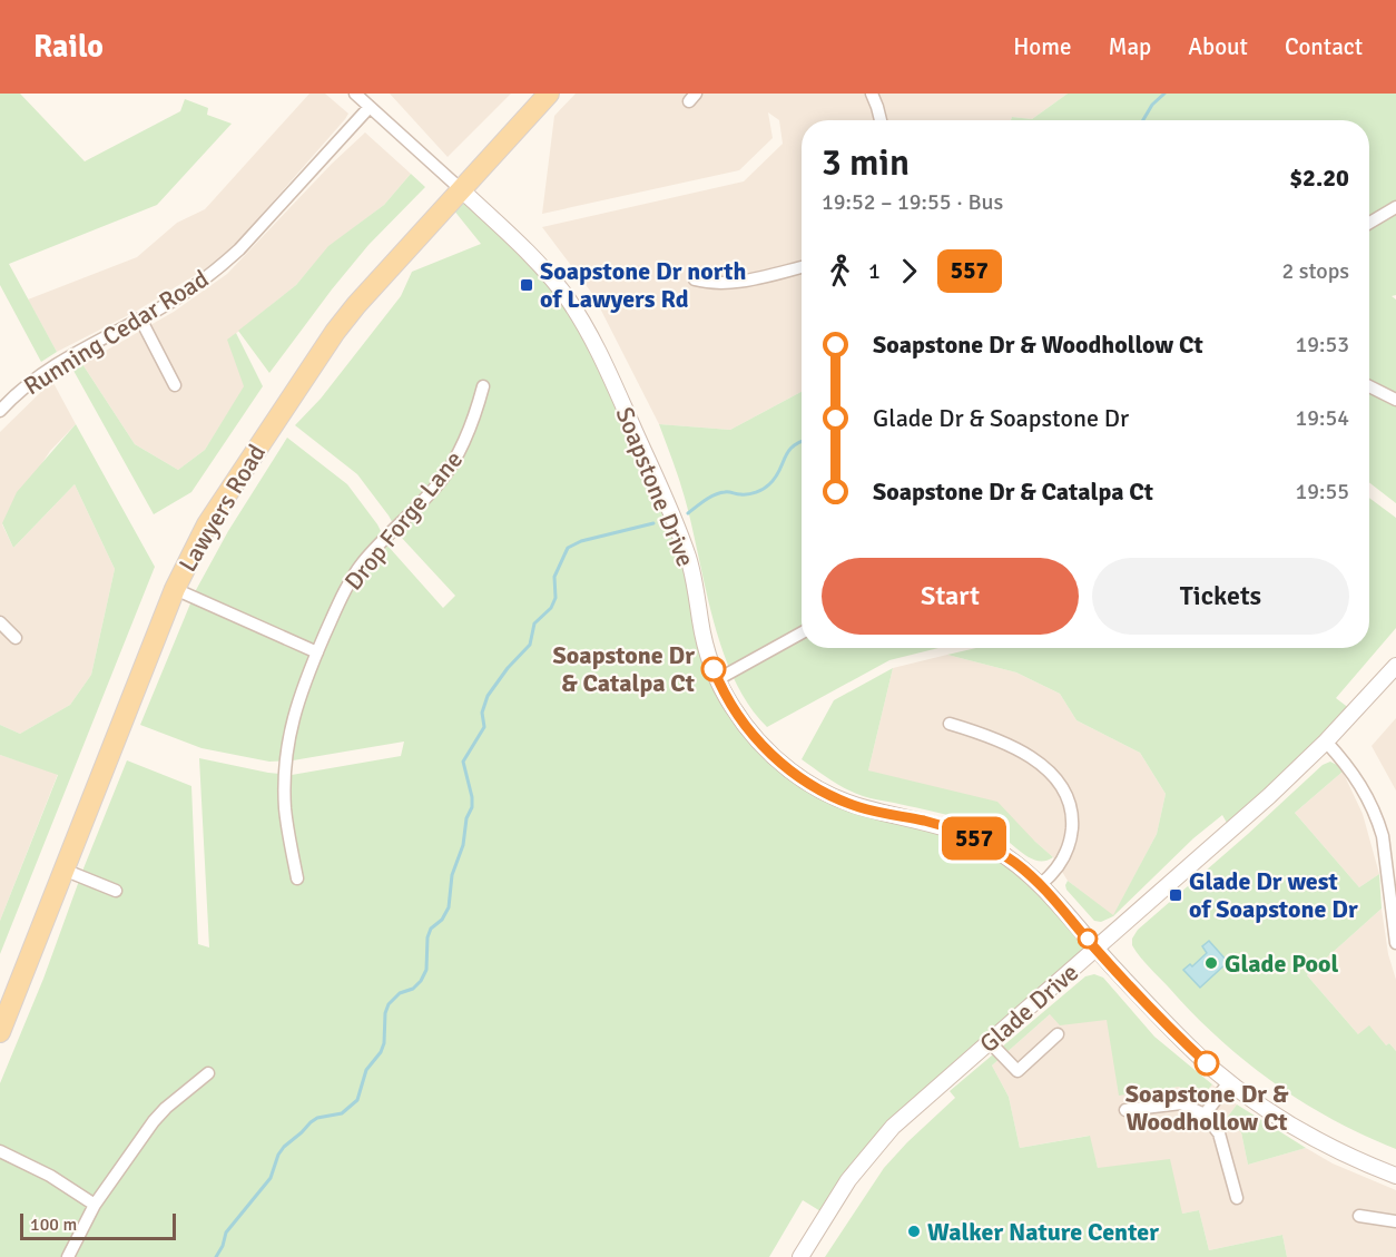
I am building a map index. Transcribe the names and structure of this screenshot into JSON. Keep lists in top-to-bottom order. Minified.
{"streets":{"main road":["Lawyers Road"],"street":["Running Cedar Road","Soapstone Drive","Drop Forge Lane","Glade Drive"]},"crossings":[["Running Cedar Road","Soapstone Drive"],["Soapstone Drive","Lawyers Road"],["Soapstone Drive","Glade Drive"]],"places":{"transit":["Soapstone Dr north of Lawyers Rd","Glade Dr west of Soapstone Dr"],"other":["Soapstone Dr & Catalpa Ct","Glade Pool","Soapstone Dr & Woodhollow Ct","Walker Nature Center"]},"lines":["bus line 557"],"scale_bar":"100 m","page":{"header":"Railo","nav":["Home","Map","About","Contact"],"on_map":"557","heading":["3 min","19:52 – 19:55 · Bus","$2.20"],"legs":["1","557","2 stops"],"list":[{"name":"Soapstone Dr & Woodhollow Ct","value":"19:53"},{"name":"Glade Dr & Soapstone Dr","value":"19:54"},{"name":"Soapstone Dr & Catalpa Ct","value":"19:55"}],"buttons":["Start","Tickets"],"scale":"100 m"}}
